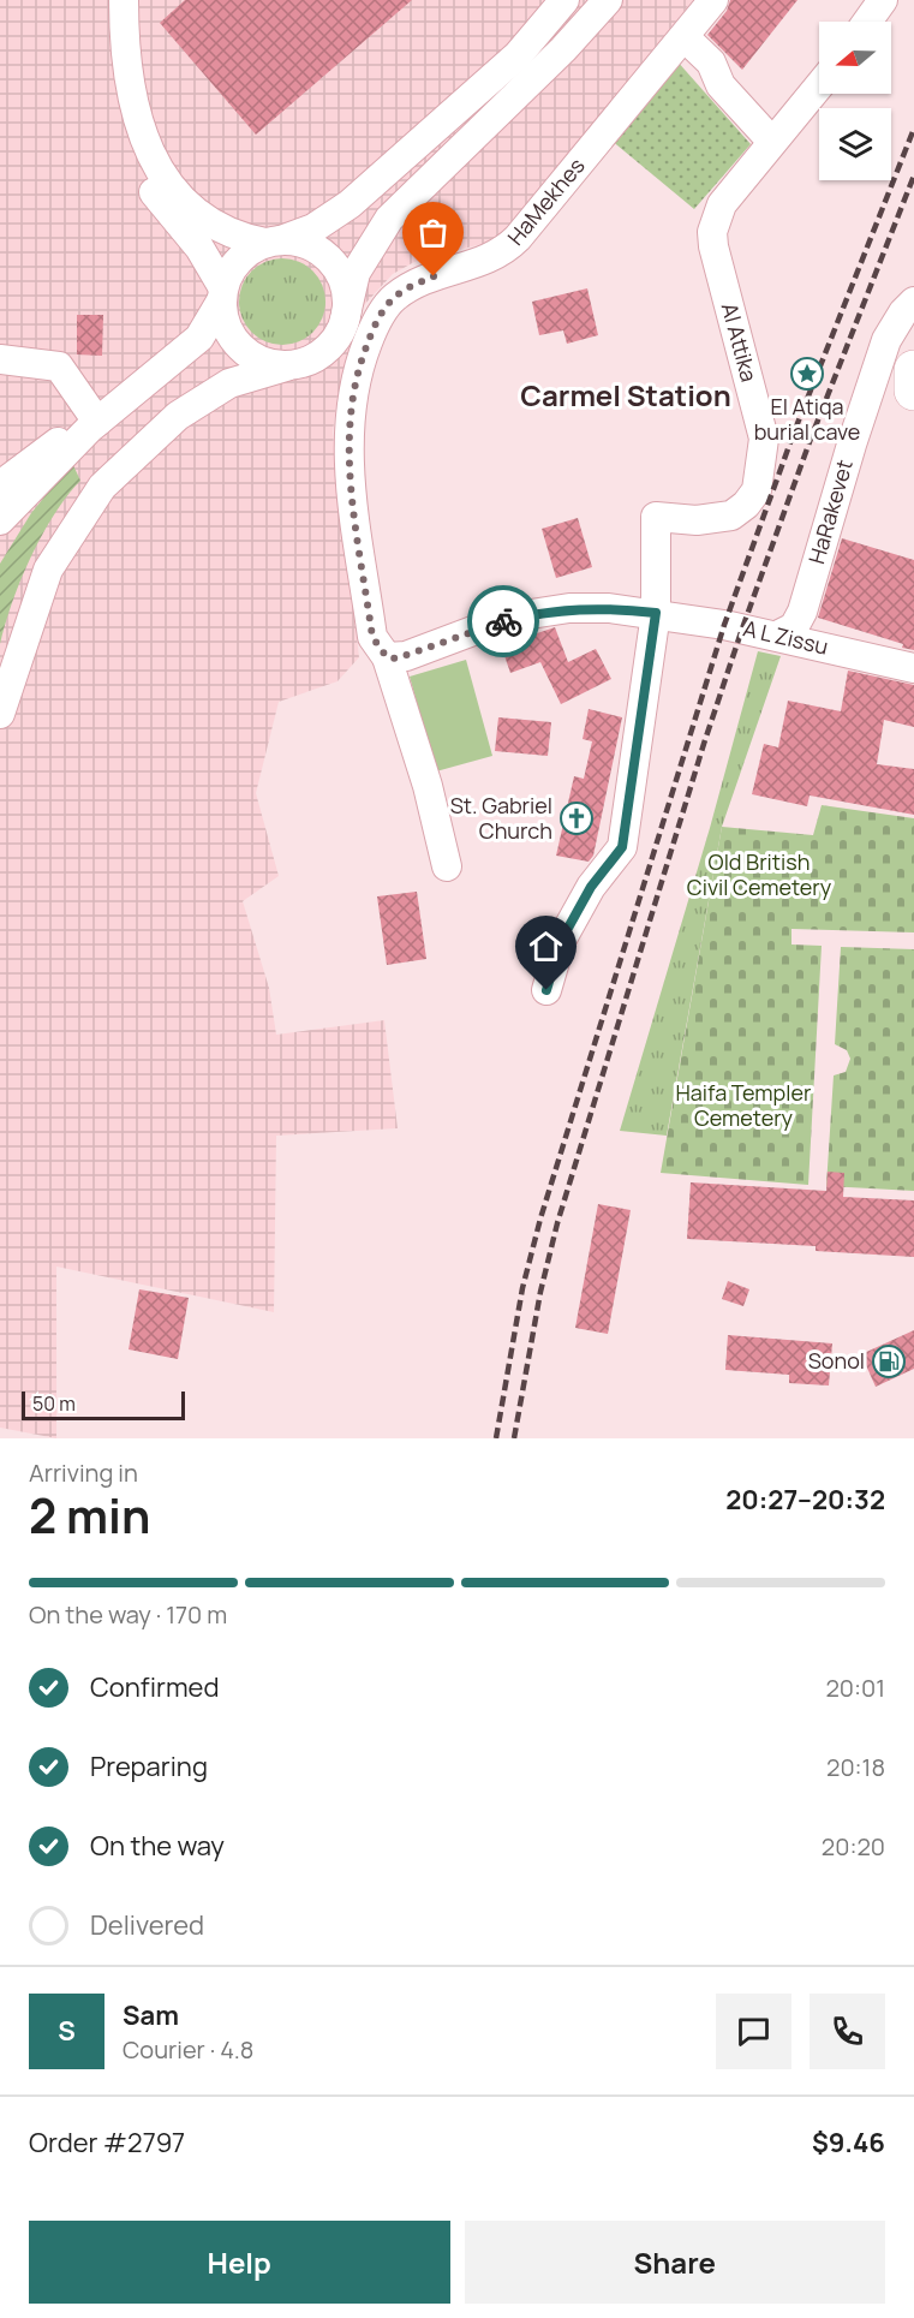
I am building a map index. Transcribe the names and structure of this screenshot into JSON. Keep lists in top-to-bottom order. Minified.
{"streets":{"street":["HaMekhes","Al Attika","HaRakevet","A L Zissu"]},"crossings":[["HaMekhes","A L Zissu"],["Al Attika","A L Zissu"],["HaRakevet","A L Zissu"]],"districts":["Carmel Station"],"parks":["Old British Civil Cemetery","Haifa Templer Cemetery"],"places":{"place":["El Atiqa burial cave"],"church":["St. Gabriel Church"],"fuel station":["Sonol"]},"scale_bar":"50 m","north":"left","page":{"scale":"50 m","heading":["2 min","Arriving in","20:27–20:32"],"panel":["Sam","Courier · 4.8","Order #2797","$9.46"],"bar":"On the way · 170 m","list":[["Confirmed","20:01"],["Preparing","20:18"],["On the way","20:20"],"Delivered"],"round":"S","buttons":["Help","Share"]}}
